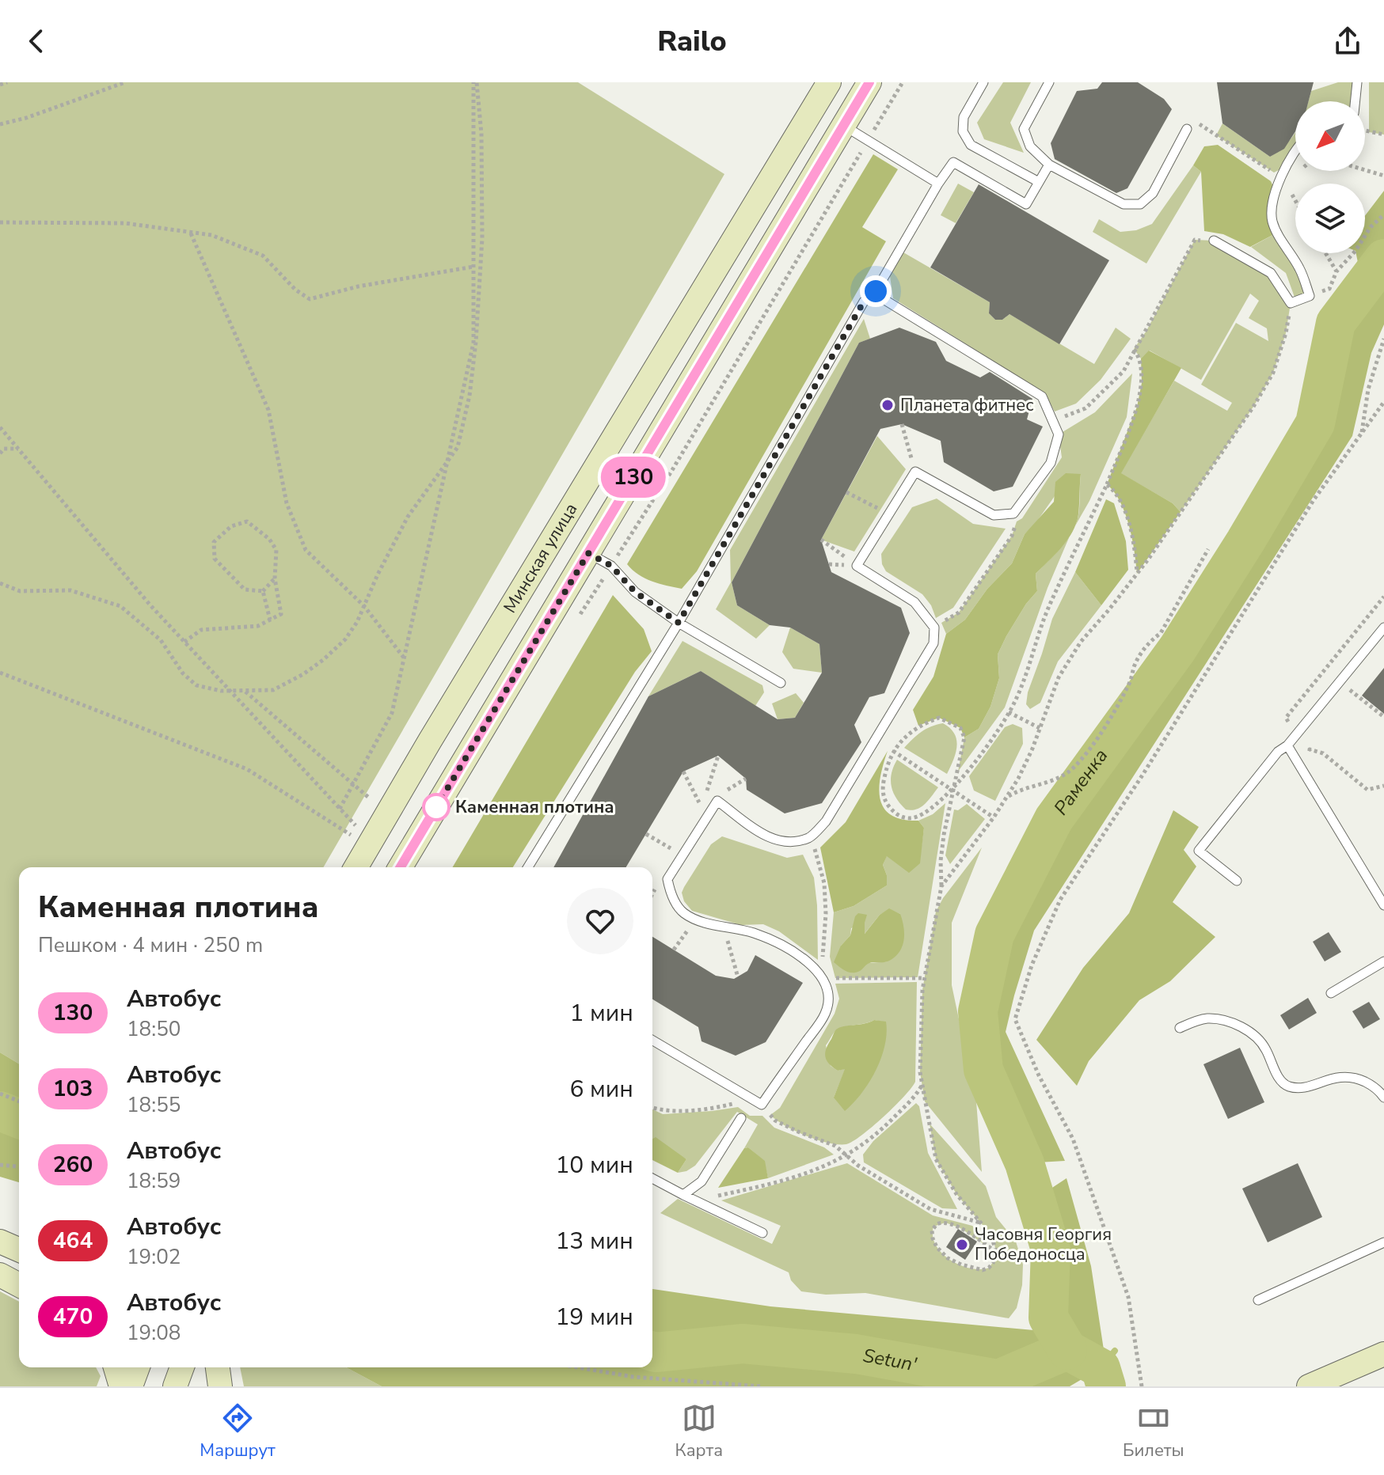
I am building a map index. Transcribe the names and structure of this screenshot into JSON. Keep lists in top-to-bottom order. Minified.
{"streets":{"main road":["Минская улица"]},"water":["Раменка","Setun'"],"places":["Планета фитнес","Каменная плотина","Часовня Георгия Победоносца"],"lines":["bus line 130"],"north":"bottom left","page":{"header":"Railo","on_map":"130","heading":["Каменная плотина","Пешком · 4 мин · 250 m"],"list":[{"mark":"130","name":"Автобус","note":"18:50","value":"1 мин"},{"mark":"103","name":"Автобус","note":"18:55","value":"6 мин"},{"mark":"260","name":"Автобус","note":"18:59","value":"10 мин"},{"mark":"464","name":"Автобус","note":"19:02","value":"13 мин"},{"mark":"470","name":"Автобус","note":"19:08","value":"19 мин"}],"tabs":["Маршрут","Карта","Билеты"]}}
